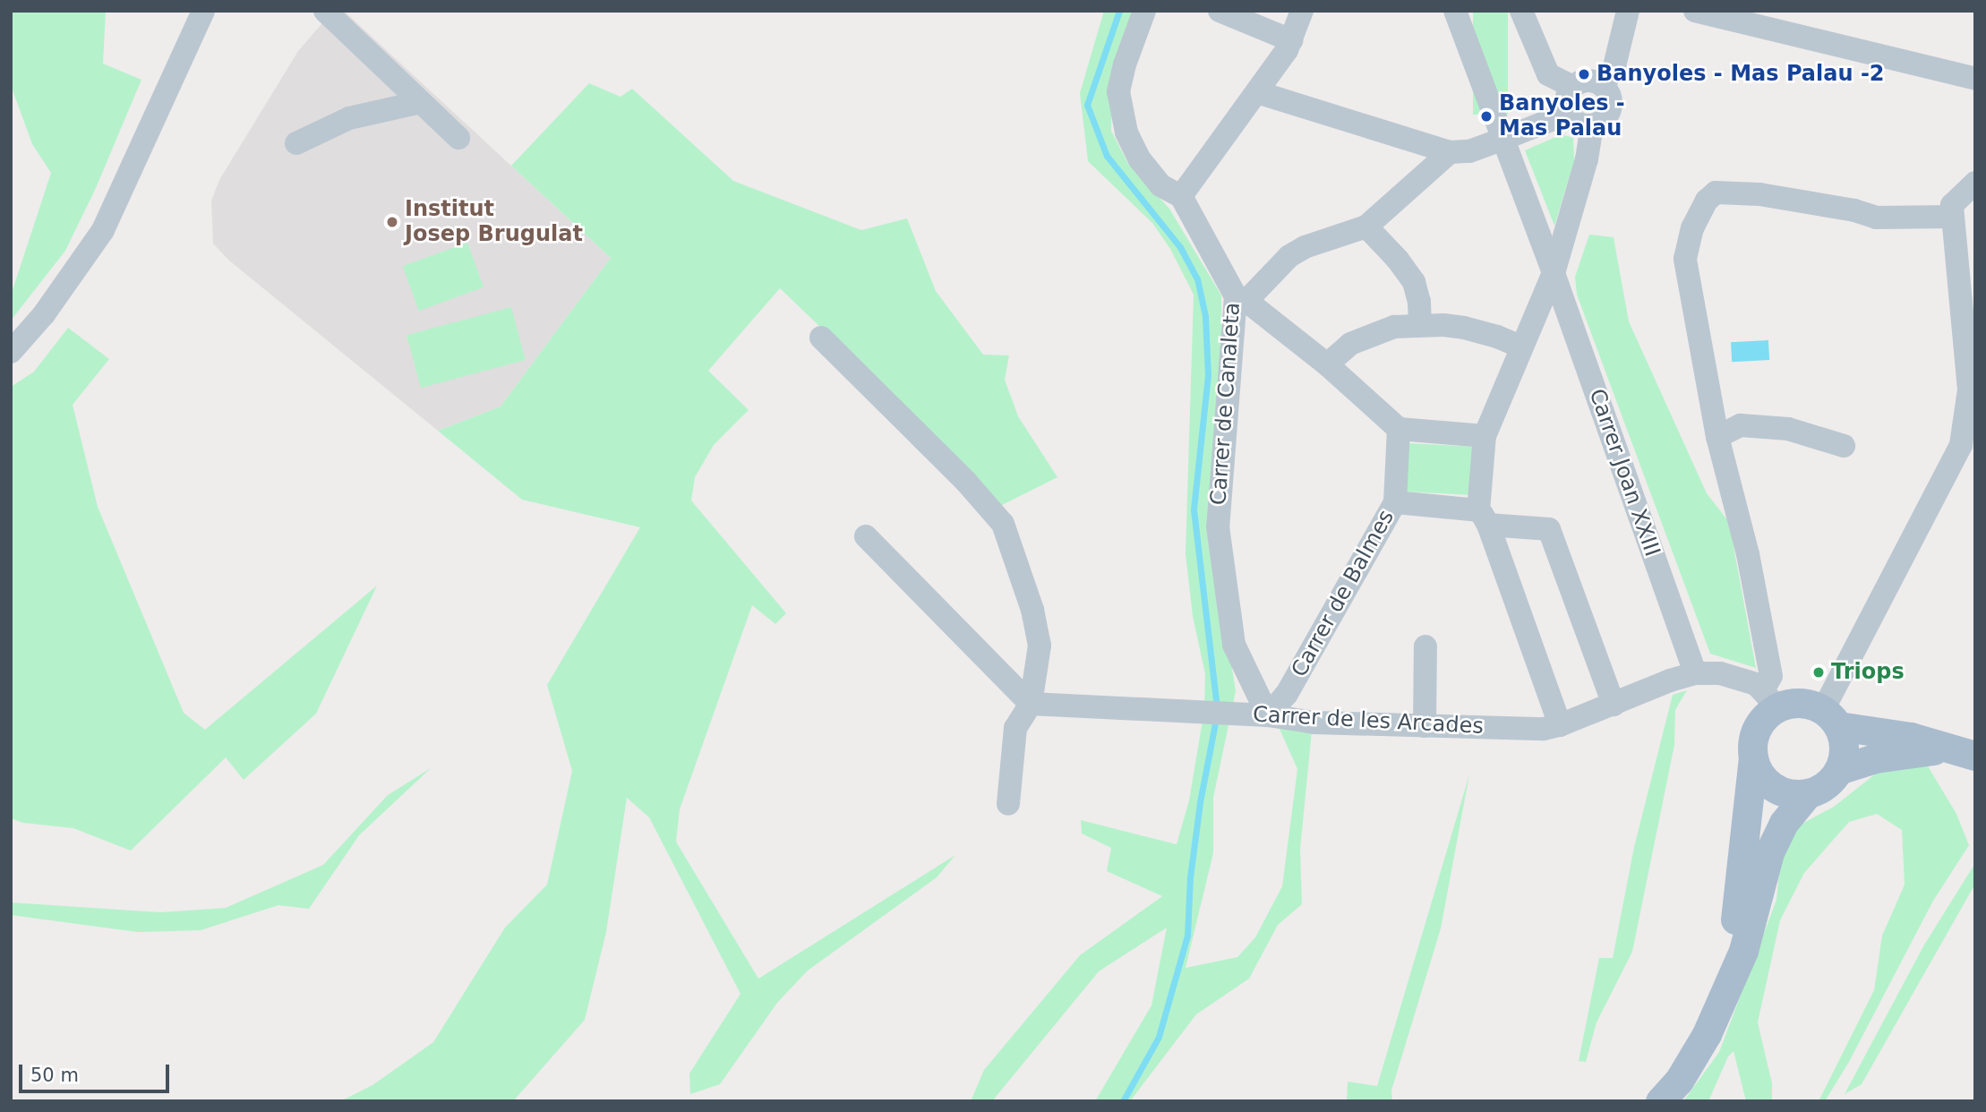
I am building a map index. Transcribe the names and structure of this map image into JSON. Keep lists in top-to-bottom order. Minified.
{"streets":{"street":["Carrer de Canaleta","Carrer Joan XXIII","Carrer de Balmes","Carrer de les Arcades"]},"crossings":[["Carrer de Canaleta","Carrer de Balmes"],["Carrer de Canaleta","Carrer de les Arcades"],["Carrer Joan XXIII","Carrer de les Arcades"],["Carrer de Balmes","Carrer de les Arcades"]],"places":["Banyoles - Mas Palau -2","Banyoles - Mas Palau","Institut Josep Brugulat","Triops"],"scale_bar":"50 m"}
